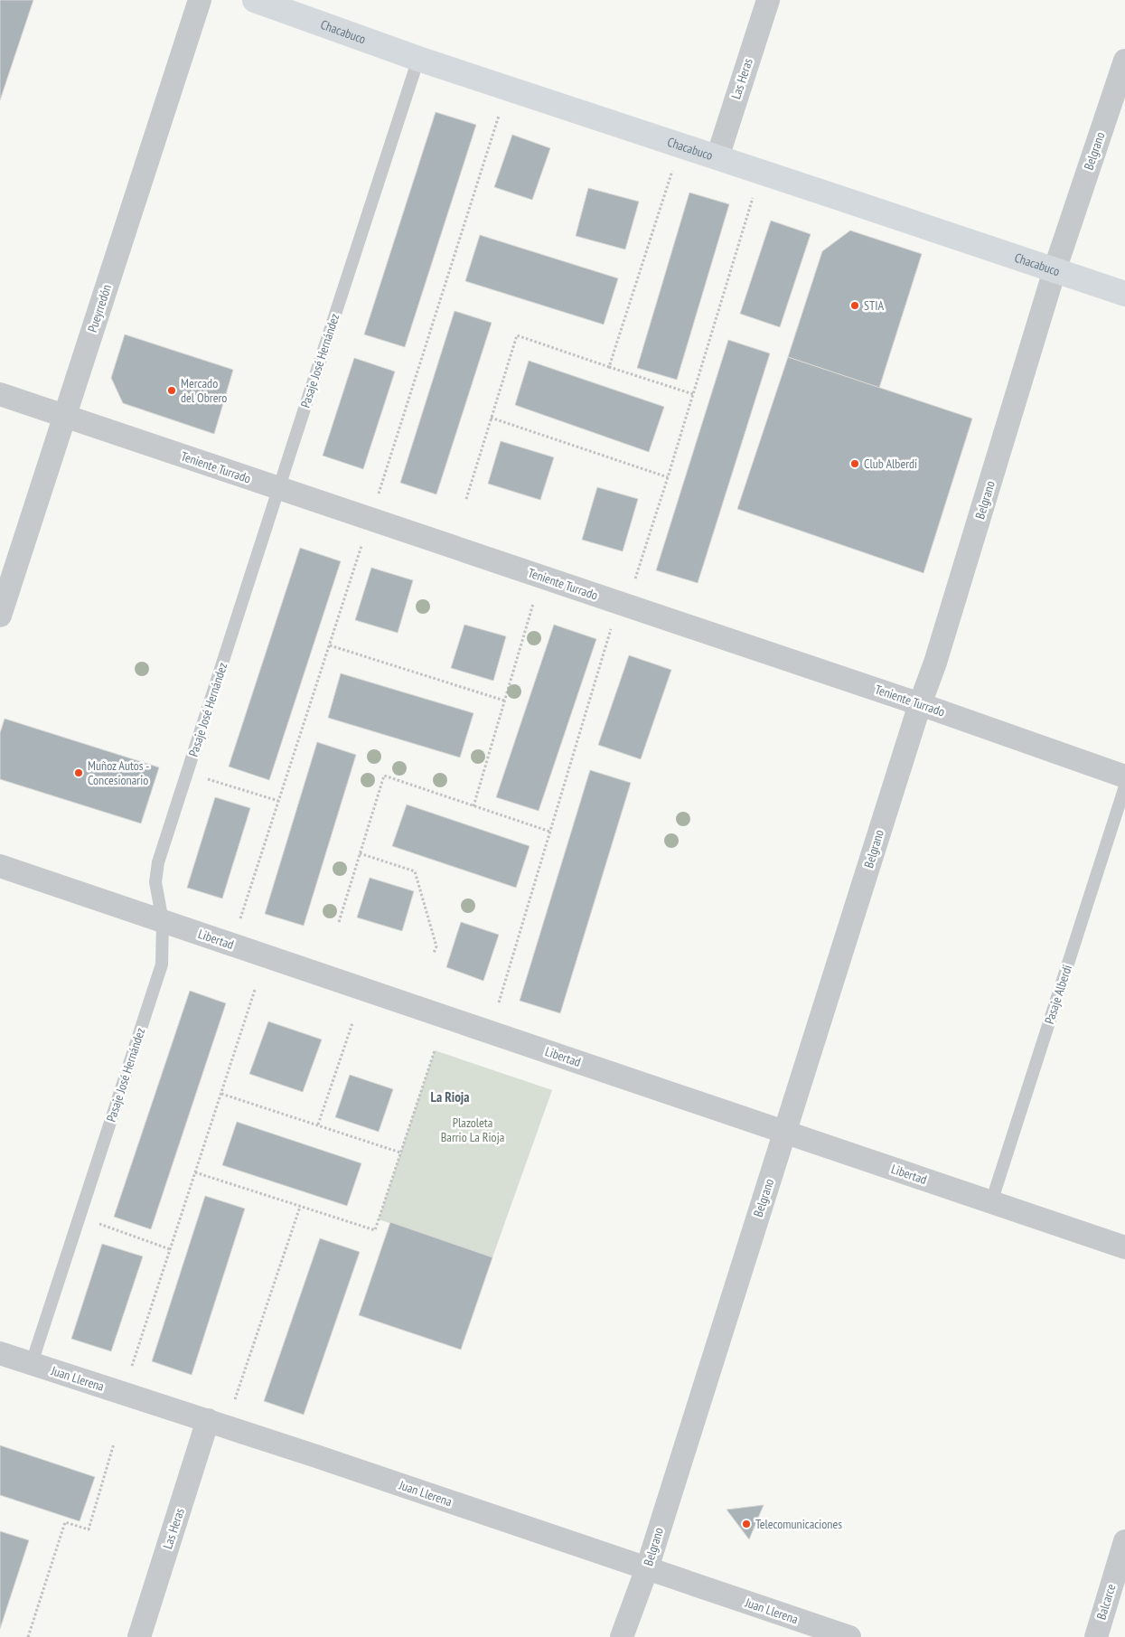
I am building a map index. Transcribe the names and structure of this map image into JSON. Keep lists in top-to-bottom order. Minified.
{"streets":{"street":["Chacabuco","Las Heras","Belgrano","Pueyrredón","Teniente Turrado","Libertad","Juan Llerena","Balcarce"],"lane":["Pasaje José Hernández","Pasaje Alberdi"]},"crossings":[["Chacabuco","Las Heras"],["Chacabuco","Belgrano"],["Chacabuco","Pasaje José Hernández"],["Las Heras","Juan Llerena"],["Belgrano","Teniente Turrado"],["Belgrano","Libertad"],["Belgrano","Juan Llerena"],["Pueyrredón","Teniente Turrado"],["Pasaje José Hernández","Teniente Turrado"],["Pasaje José Hernández","Libertad"],["Pasaje José Hernández","Juan Llerena"],["Libertad","Pasaje Alberdi"]],"districts":["La Rioja"],"parks":["Plazoleta Barrio La Rioja"],"places":["STIA","Mercado del Obrero","Club Alberdi","Muñoz Autos - Concesionario","Telecomunicaciones"]}
